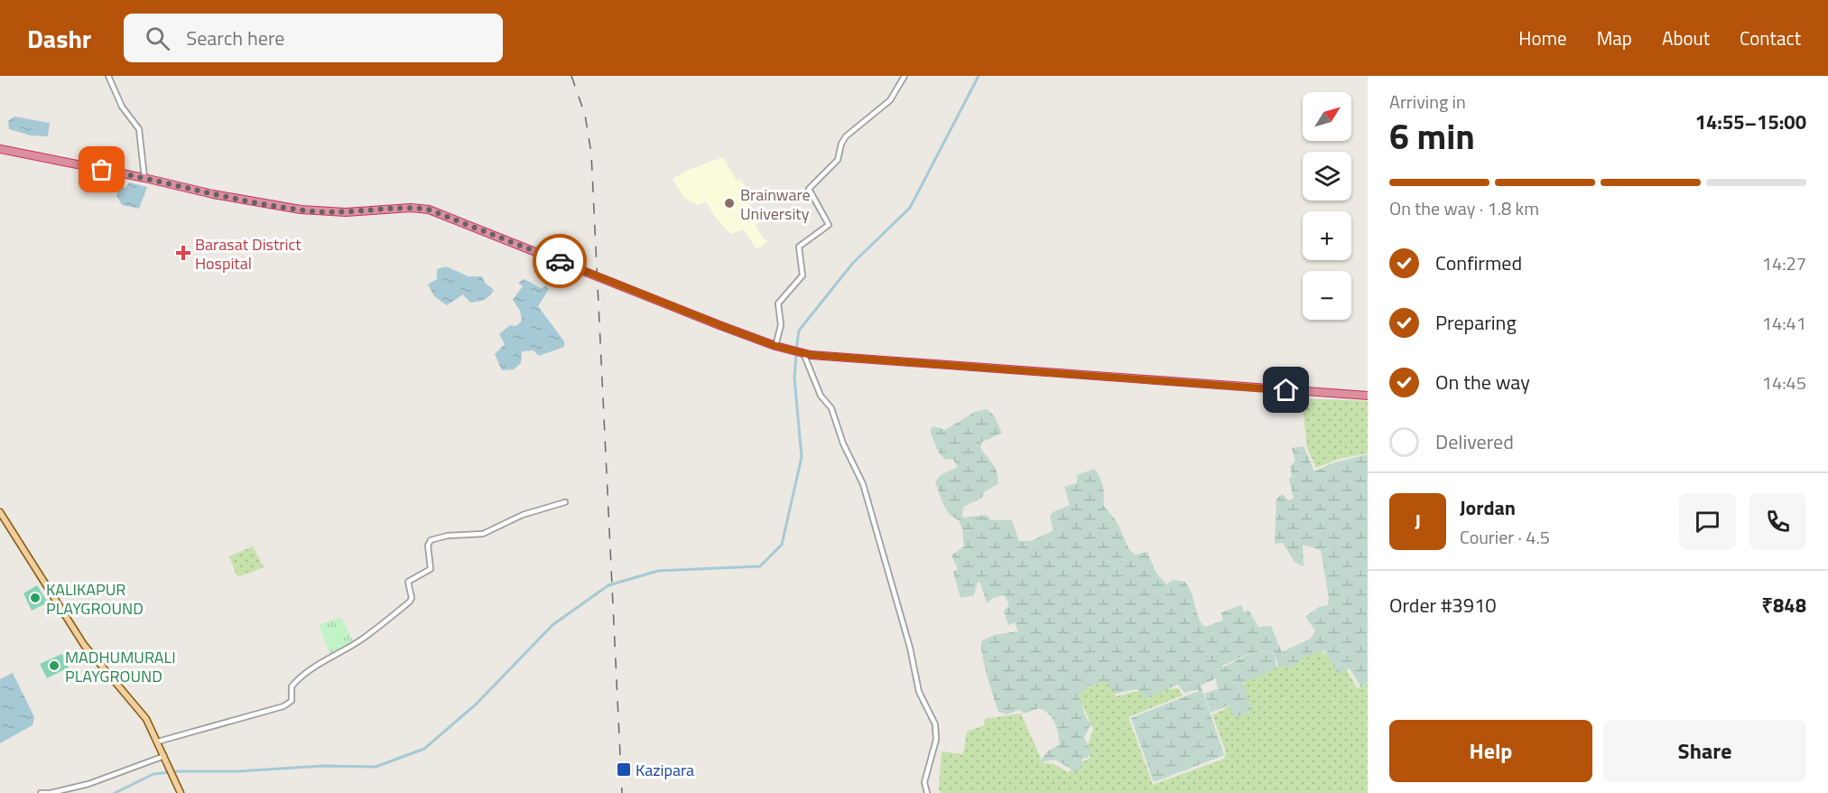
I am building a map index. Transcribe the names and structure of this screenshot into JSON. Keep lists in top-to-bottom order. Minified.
{"places":{"other":["Brainware University","KALIKAPUR PLAYGROUND","MADHUMURALI PLAYGROUND"],"health":["Barasat District Hospital"],"transit":["Kazipara"]},"north":"top right","page":{"header":"Dashr","search":"Search here","nav":["Home","Map","About","Contact"],"heading":["6 min","Arriving in","14:55–15:00"],"panel":["Jordan","Courier · 4.5","Order #3910","₹848"],"map_buttons":["+","−"],"bar":"On the way · 1.8 km","list":[["Confirmed","14:27"],["Preparing","14:41"],["On the way","14:45"],"Delivered"],"round":"J","buttons":["Help","Share"]}}
